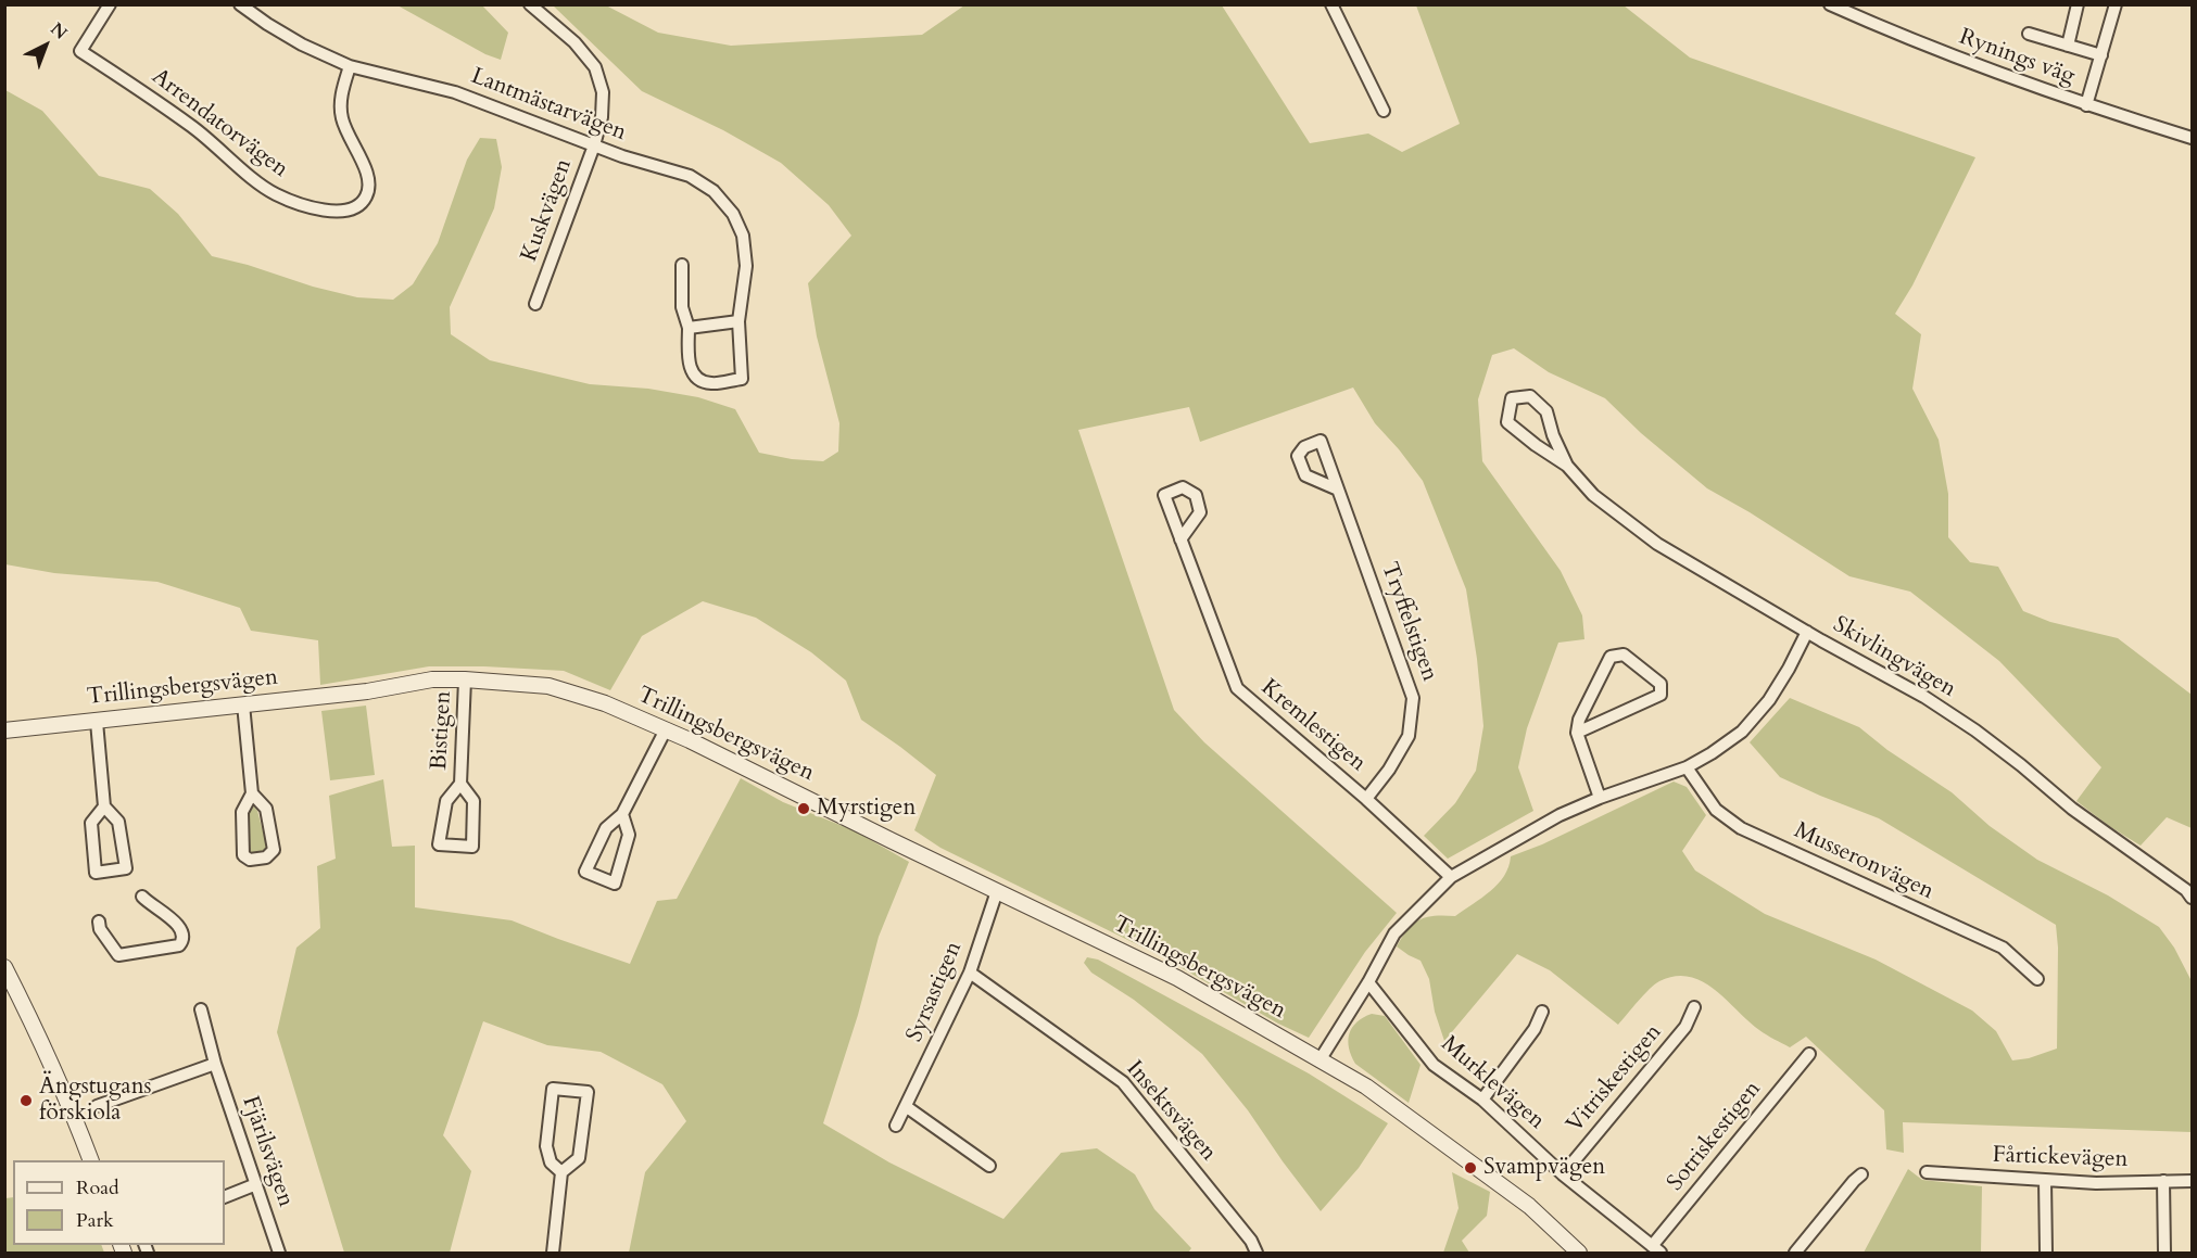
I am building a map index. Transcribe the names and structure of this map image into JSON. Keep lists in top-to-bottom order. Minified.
{"streets":{"street":["Rynings väg","Lantmästarvägen","Arrendatorvägen","Kuskvägen","Tryffelstigen","Skivlingvägen","Trillingsbergsvägen","Kremlestigen","Bistigen","Musseronvägen","Syrsastigen","Vitriskestigen","Murklevägen","Insektsvägen","Sotriskestigen","Fjärilsvägen","Fårtickevägen"]},"crossings":[["Lantmästarvägen","Arrendatorvägen"],["Lantmästarvägen","Kuskvägen"],["Tryffelstigen","Kremlestigen"],["Trillingsbergsvägen","Bistigen"],["Trillingsbergsvägen","Syrsastigen"],["Syrsastigen","Insektsvägen"],["Vitriskestigen","Murklevägen"],["Murklevägen","Sotriskestigen"]],"places":["Myrstigen","Ängstugans förskiola","Svampvägen"],"legend":["Road","Park"],"north":"top right"}
